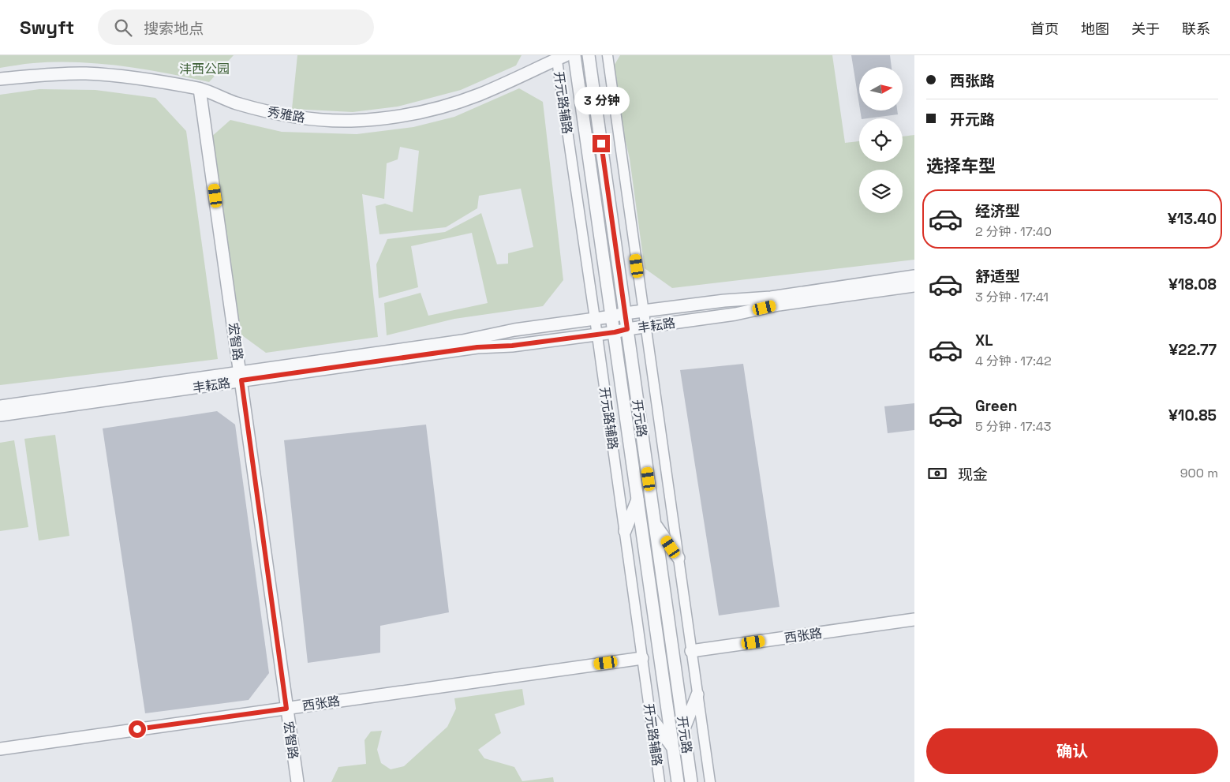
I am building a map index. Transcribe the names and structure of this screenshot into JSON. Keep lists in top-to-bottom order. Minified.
{"streets":{"street":["开元路辅路","秀雅路","丰耘路","宏智路","开元路","西张路"]},"crossings":[["开元路辅路","秀雅路"],["开元路辅路","丰耘路"],["开元路辅路","西张路"],["秀雅路","宏智路"],["丰耘路","宏智路"],["丰耘路","开元路"],["宏智路","西张路"]],"parks":["沣西公园"],"north":"right","page":{"header":"Swyft","search":"搜索地点","nav":["首页","地图","关于","联系"],"banner":["西张路","开元路"],"bubble":"3 分钟","heading":"选择车型","list":[{"name":"经济型","note":"2 分钟 · 17:40","value":"¥13.40"},{"name":"舒适型","note":"3 分钟 · 17:41","value":"¥18.08"},{"name":"XL","note":"4 分钟 · 17:42","value":"¥22.77"},{"name":"Green","note":"5 分钟 · 17:43","value":"¥10.85"}],"pay":["现金","900 m"],"buttons":"确认"}}
